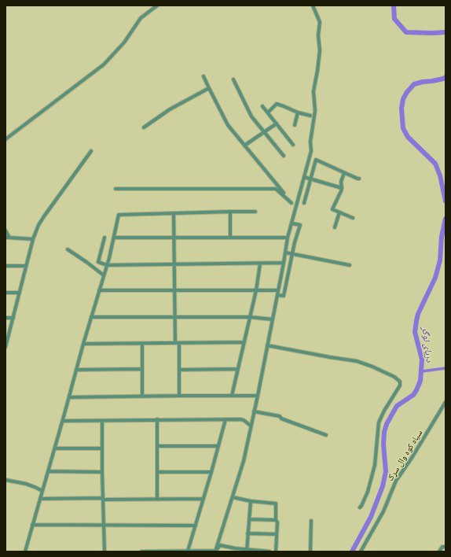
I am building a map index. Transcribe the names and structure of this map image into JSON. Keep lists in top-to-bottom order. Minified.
{"streets":{"street":["سیاه کوه وال سړک"]},"water":["دریای لوگر"]}
